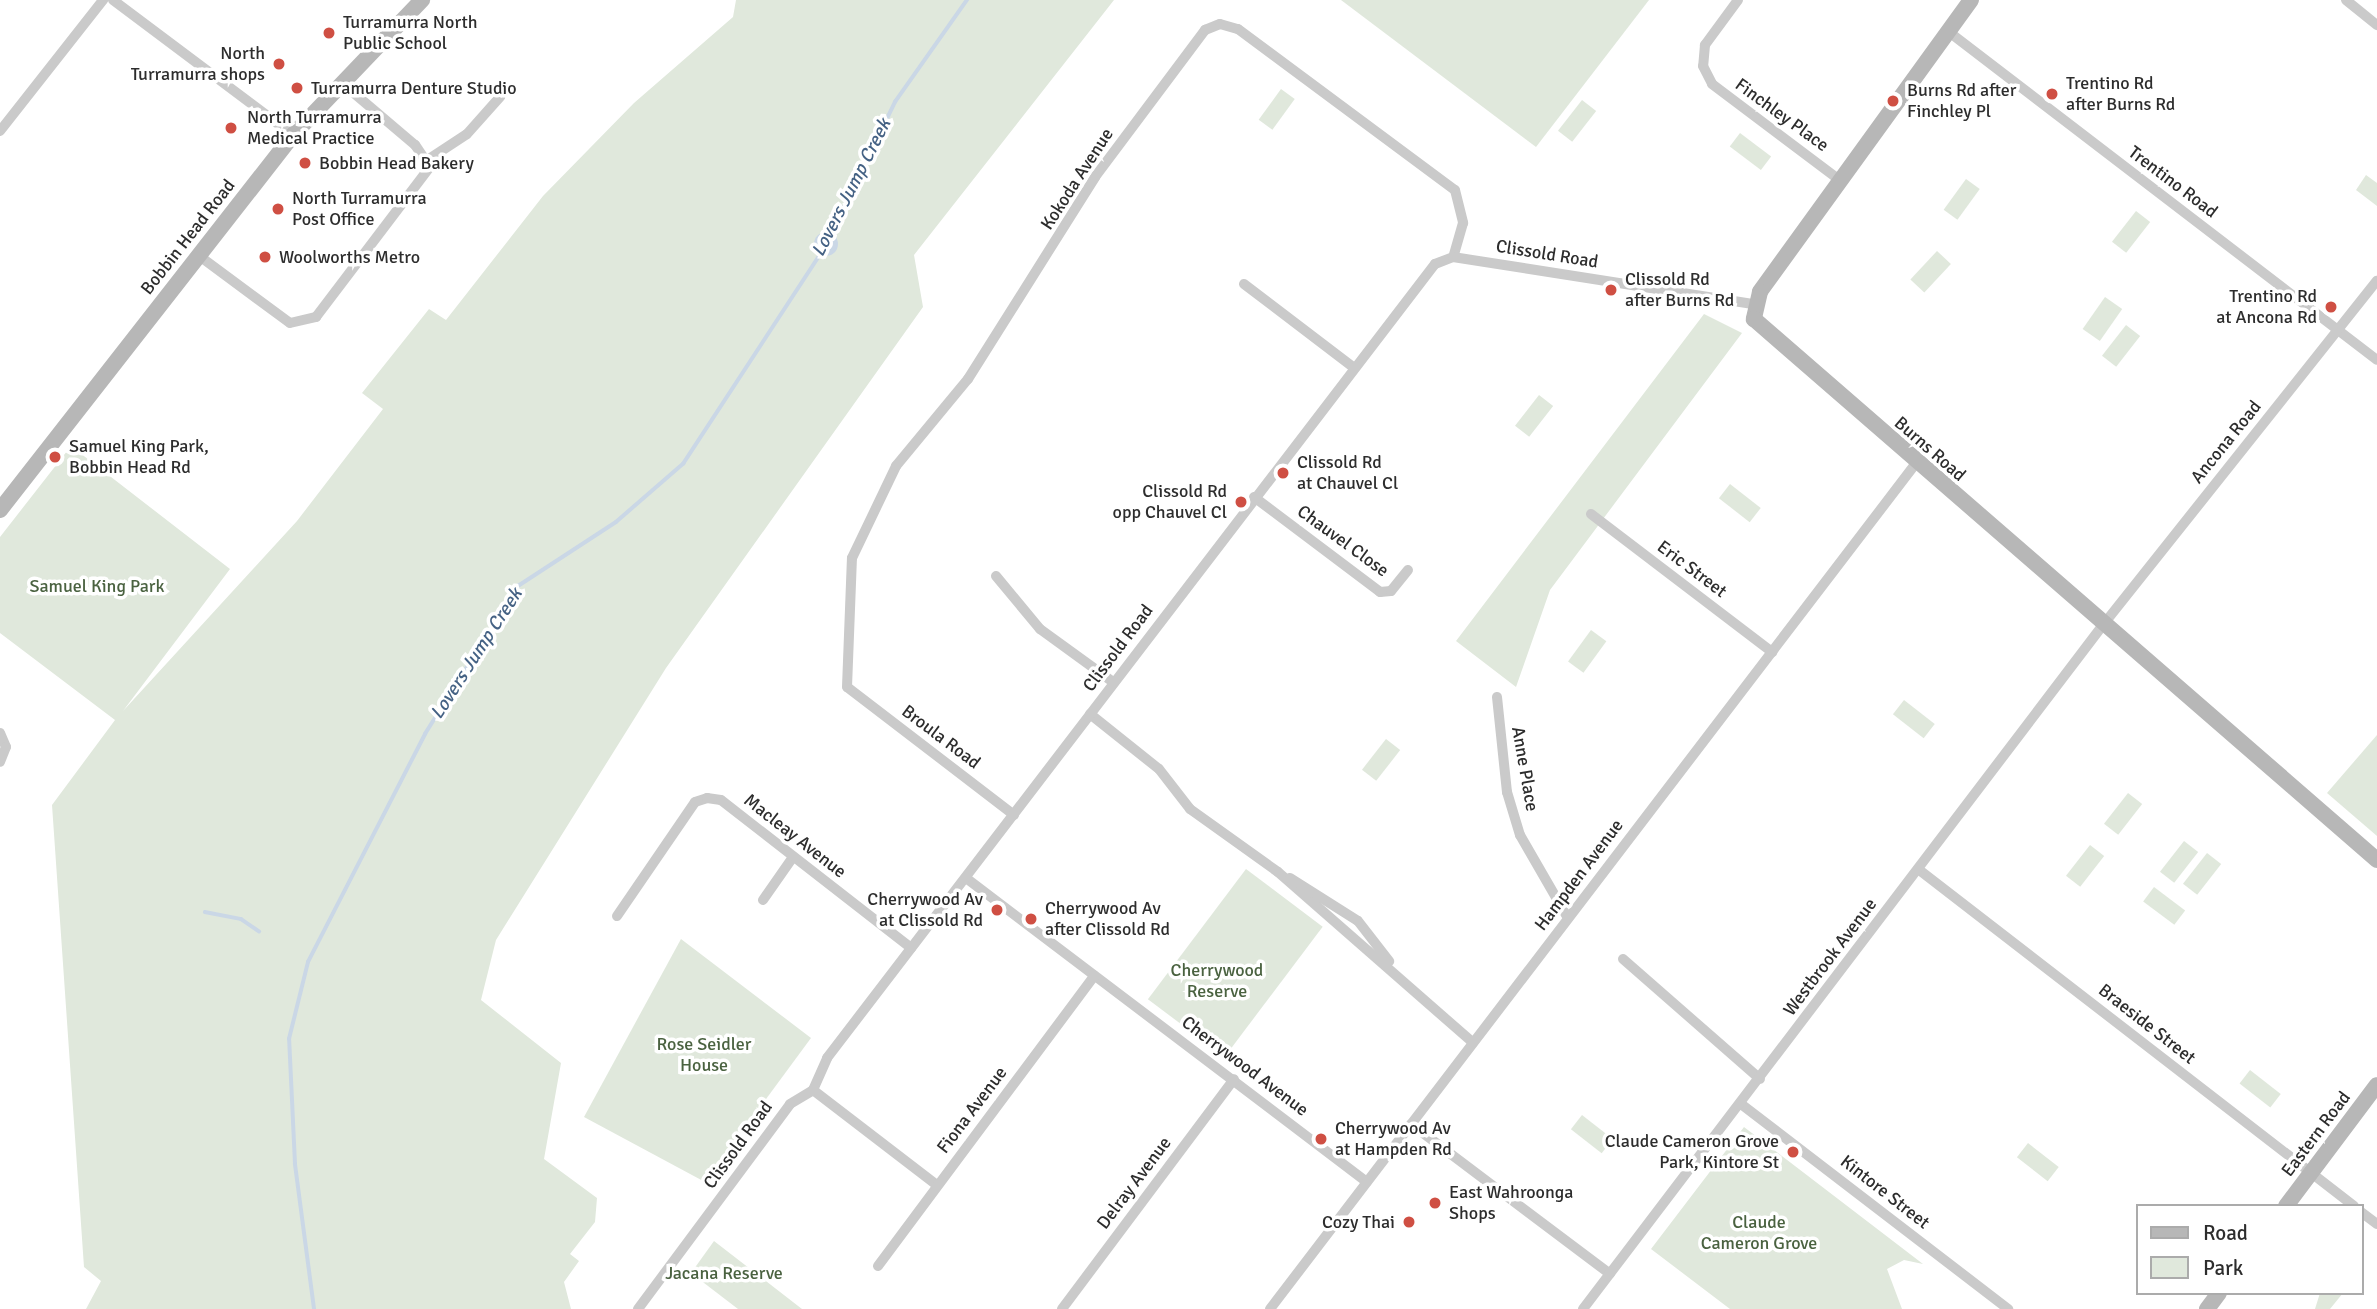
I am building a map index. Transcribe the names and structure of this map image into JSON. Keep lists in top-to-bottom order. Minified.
{"streets":{"main road":["Bobbin Head Road","Burns Road","Eastern Road"],"street":["Finchley Place","Kokoda Avenue","Trentino Road","Clissold Road","Ancona Road","Chauvel Close","Eric Street","Broula Road","Anne Place","Macleay Avenue","Hampden Avenue","Westbrook Avenue","Braeside Street","Cherrywood Avenue","Fiona Avenue","Delray Avenue","Kintore Street"]},"crossings":[["Kokoda Avenue","Clissold Road"],["Kokoda Avenue","Broula Road"],["Trentino Road","Ancona Road"],["Clissold Road","Burns Road"],["Clissold Road","Chauvel Close"],["Clissold Road","Broula Road"],["Clissold Road","Macleay Avenue"],["Clissold Road","Cherrywood Avenue"],["Ancona Road","Burns Road"],["Ancona Road","Westbrook Avenue"],["Burns Road","Hampden Avenue"],["Burns Road","Westbrook Avenue"],["Eric Street","Hampden Avenue"],["Anne Place","Hampden Avenue"],["Hampden Avenue","Cherrywood Avenue"],["Westbrook Avenue","Braeside Street"],["Westbrook Avenue","Kintore Street"],["Braeside Street","Eastern Road"],["Cherrywood Avenue","Fiona Avenue"],["Cherrywood Avenue","Delray Avenue"]],"water":["Lovers Jump Creek"],"parks":["Samuel King Park","Cherrywood Reserve","Rose Seidler House","Claude Cameron Grove","Jacana Reserve"],"places":["Turramurra North Public School","North Turramurra shops","Turramurra Denture Studio","Trentino Rd after Burns Rd","Burns Rd after Finchley Pl","North Turramurra Medical Practice","Bobbin Head Bakery","North Turramurra Post Office","Woolworths Metro","Clissold Rd after Burns Rd","Trentino Rd at Ancona Rd","Samuel King Park, Bobbin Head Rd","Clissold Rd at Chauvel Cl","Clissold Rd opp Chauvel Cl","Cherrywood Av at Clissold Rd","Cherrywood Av after Clissold Rd","Cherrywood Av at Hampden Rd","Claude Cameron Grove Park, Kintore St","East Wahroonga Shops","Cozy Thai"],"legend":["Road","Park"]}
